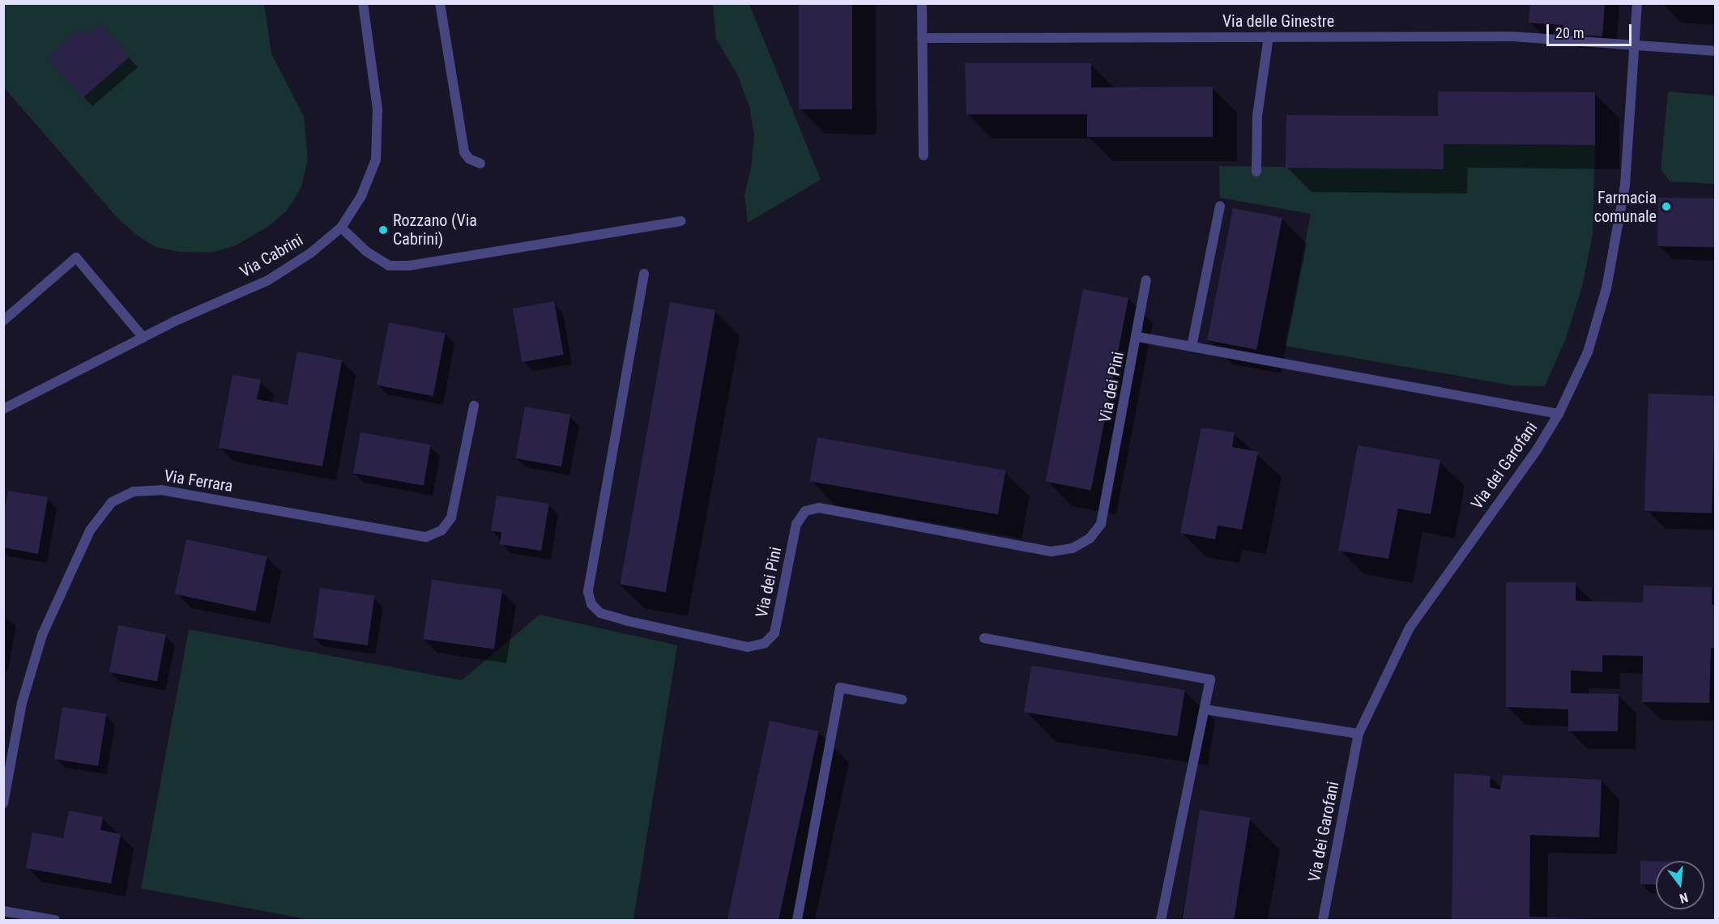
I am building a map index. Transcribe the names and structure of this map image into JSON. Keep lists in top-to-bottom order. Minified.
{"streets":{"street":["Via delle Ginestre","Via Cabrini","Via dei Pini","Via dei Garofani","Via Ferrara"]},"crossings":[["Via delle Ginestre","Via dei Garofani"],["Via dei Pini","Via dei Garofani"]],"places":["Farmacia comunale","Rozzano (Via Cabrini)"],"scale_bar":"20 m","north":"bottom"}
